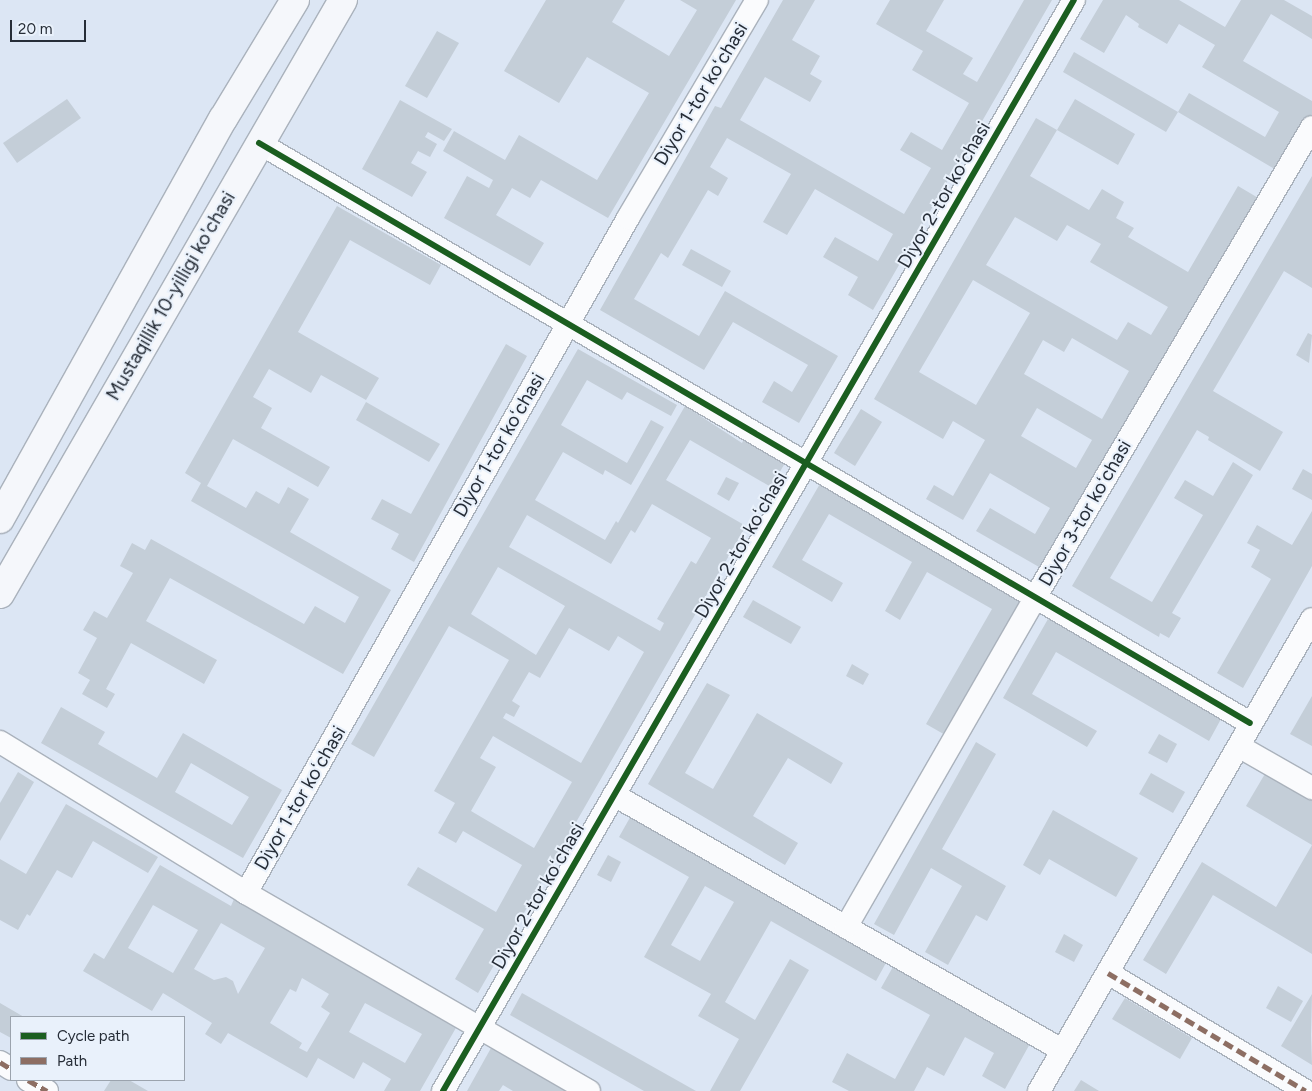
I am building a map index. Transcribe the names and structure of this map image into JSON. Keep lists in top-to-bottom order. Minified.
{"streets":{"main road":["Mustaqillik 10-yilligi ko'chasi"],"street":["Diyor 1-tor koʻchasi","Diyor 2-tor koʻchasi","Diyor 3-tor koʻchasi"]},"legend":["Cycle path","Path"],"scale_bar":"20 m"}
